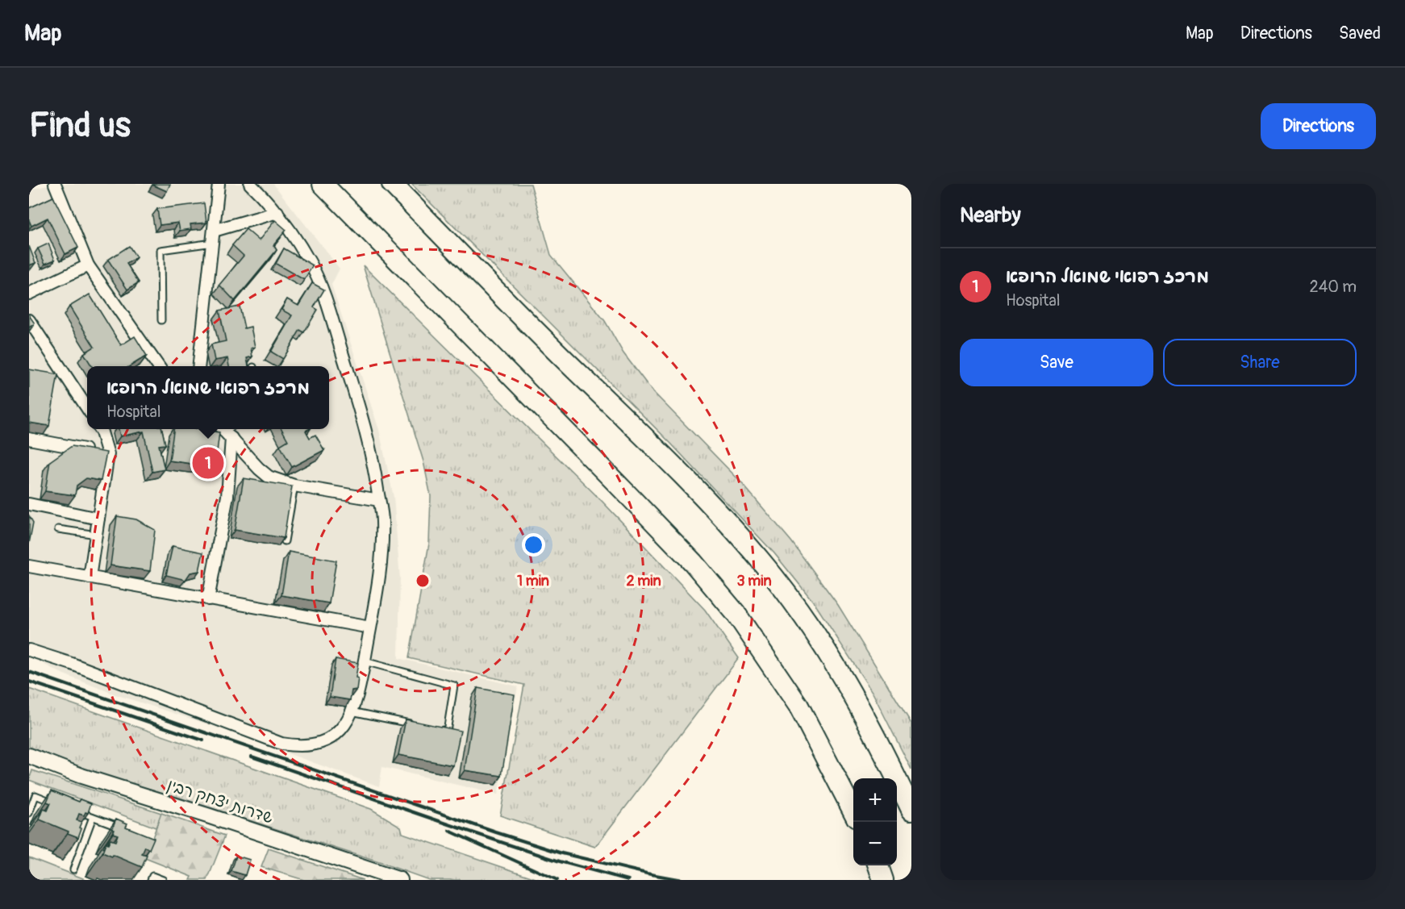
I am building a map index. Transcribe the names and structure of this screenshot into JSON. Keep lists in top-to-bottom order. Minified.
{"streets":{"main road":["שדרות יצחק רבין"]},"page":{"header":"Map","nav":["Map","Directions","Saved"],"buttons":["Directions",["Save","Share"]],"title":"Find us","heading":"Nearby","list":[{"mark":"1","name":"מרכז רפואי שמואל הרופא","note":"Hospital","value":"240 m"}],"popup":["מרכז רפואי שמואל הרופא","Hospital"],"pins":"1","map_buttons":["+","−"]},"rings":["1 min","2 min","3 min"]}
